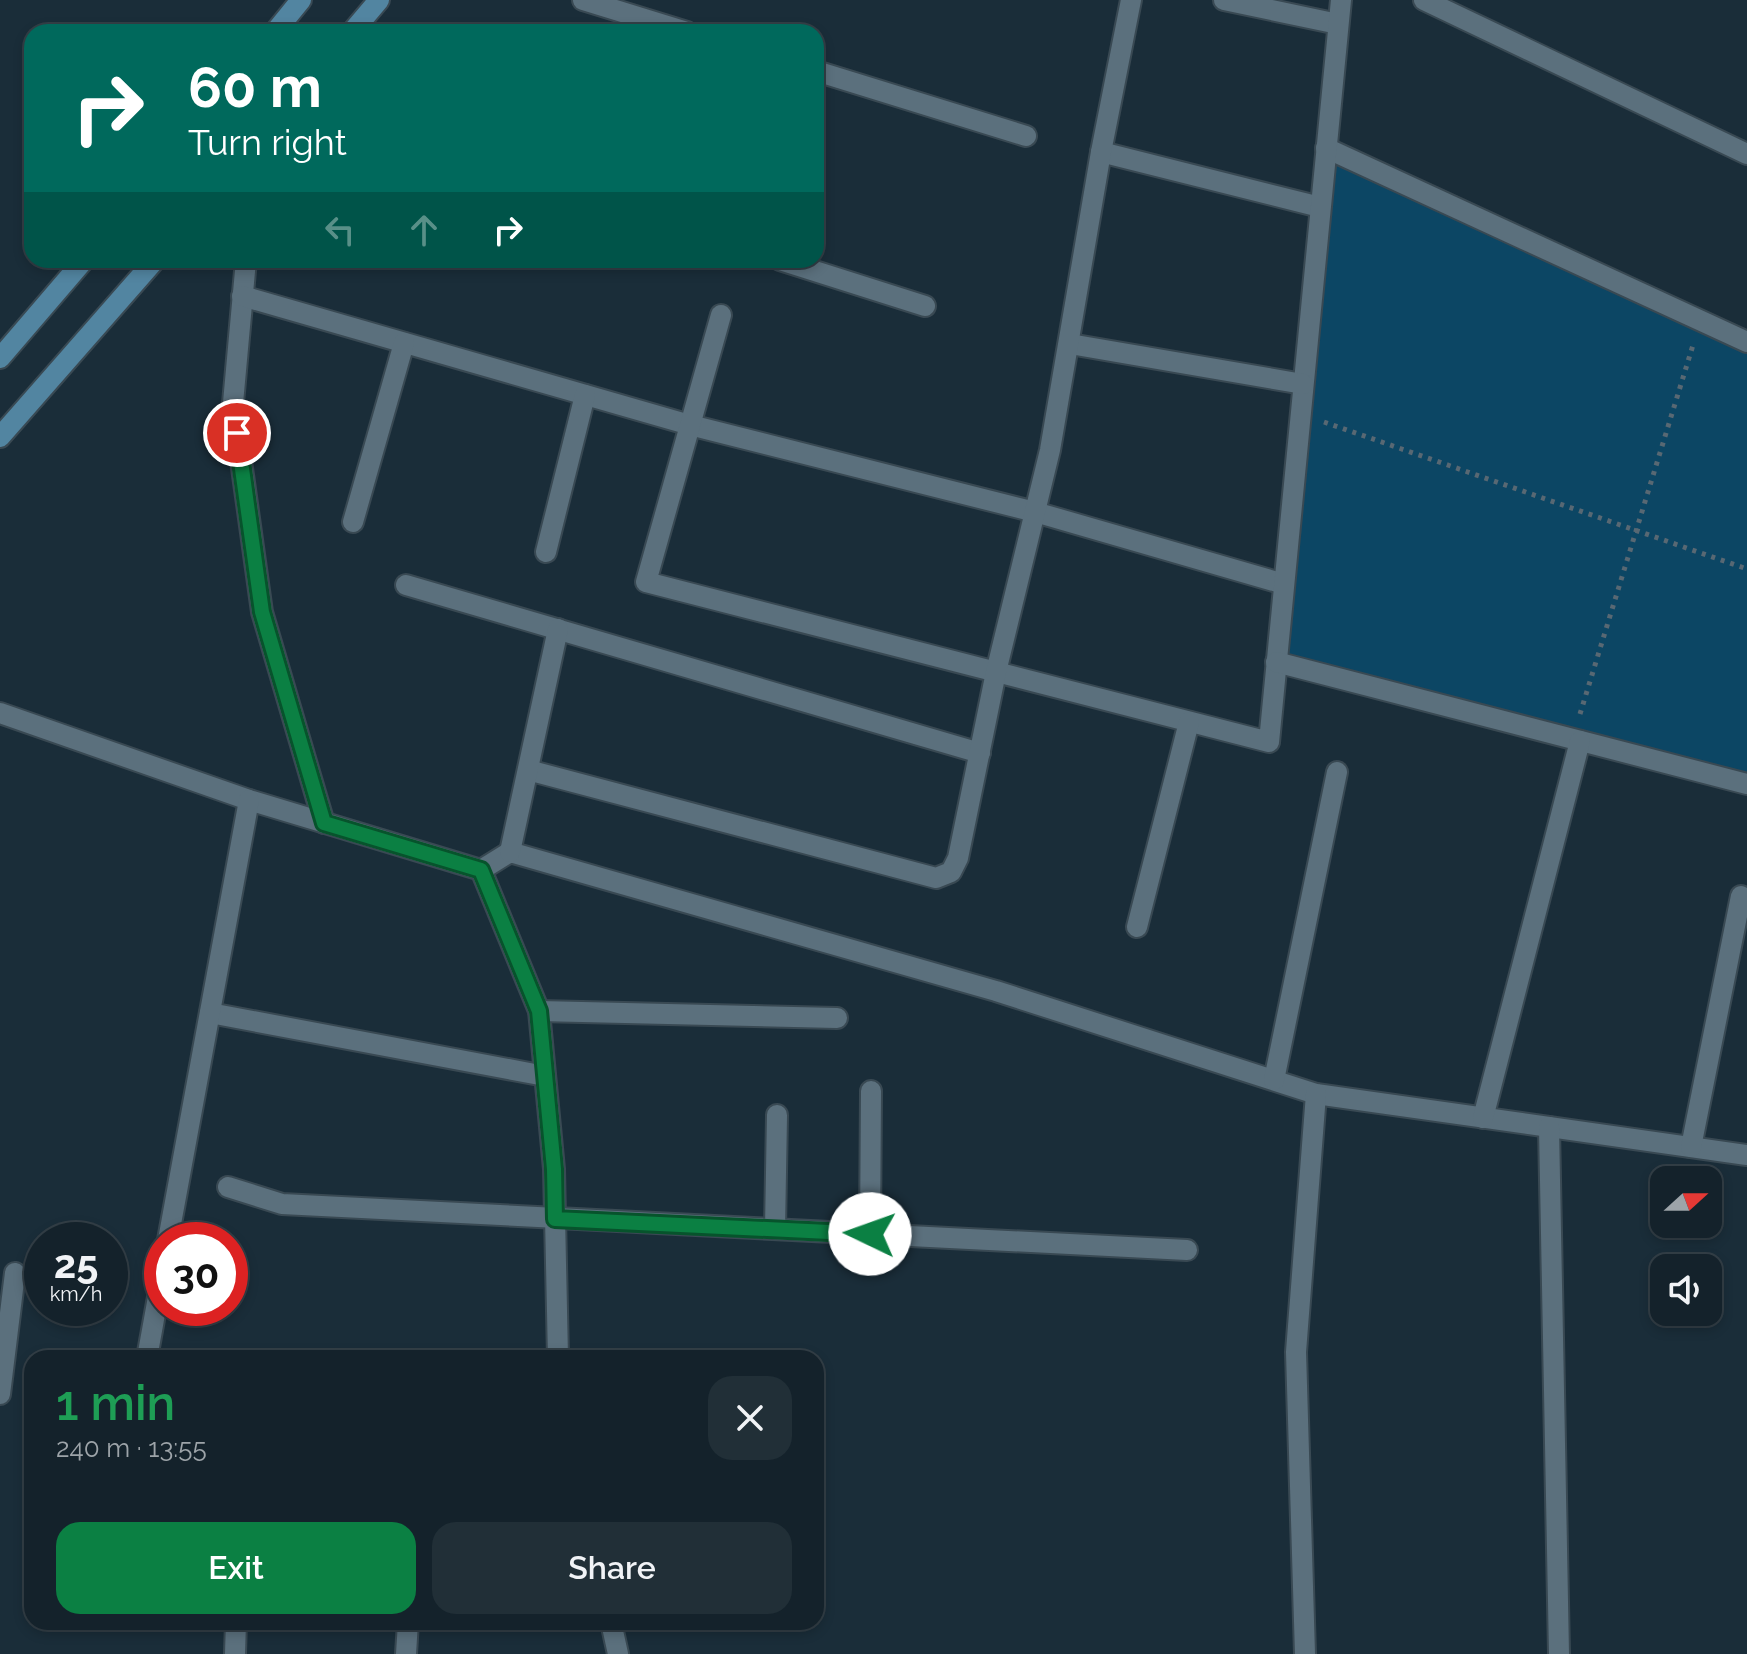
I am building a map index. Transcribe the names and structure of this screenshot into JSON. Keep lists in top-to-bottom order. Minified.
{"north":"right","page":{"turn":["60 m","Turn right"],"speed":"25 km/h","limit":"30","heading":["1 min","240 m · 13:55"],"buttons":["Exit","Share"]}}
